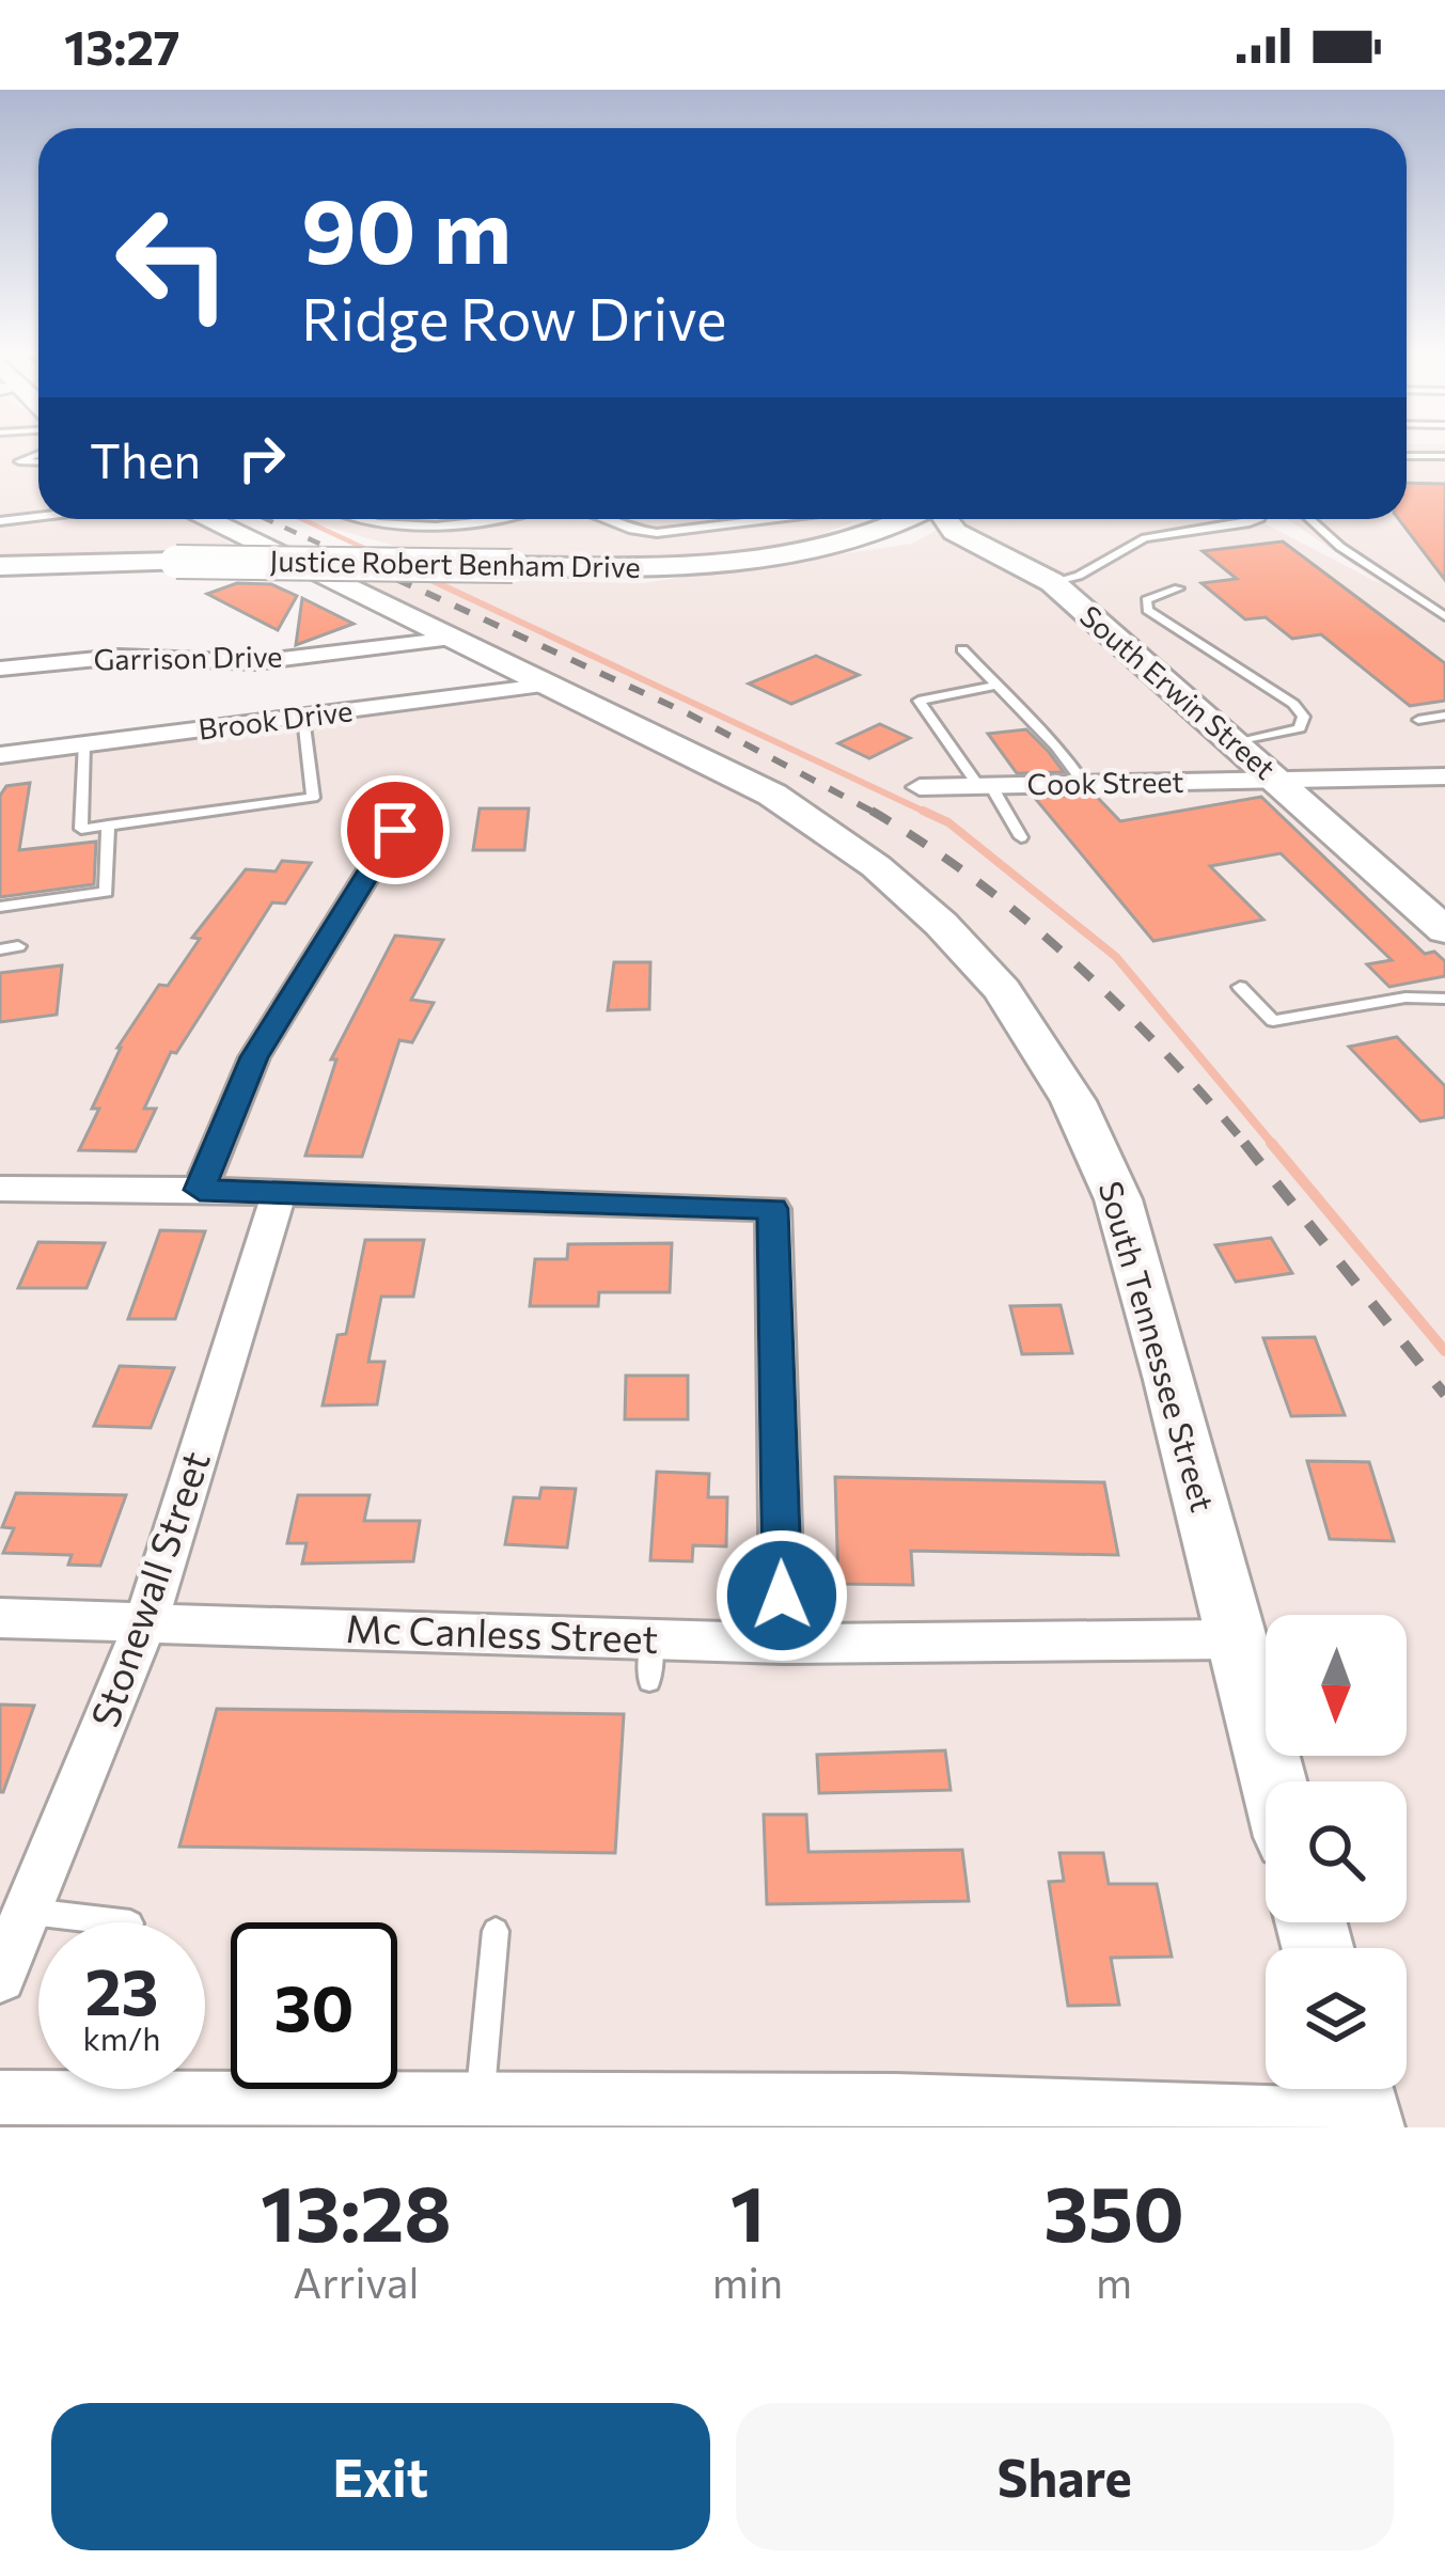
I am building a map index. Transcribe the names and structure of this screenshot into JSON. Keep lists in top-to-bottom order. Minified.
{"streets":{"street":["Justice Robert Benham Drive","Garrison Drive","South Erwin Street","Brook Drive","Cook Street","South Tennessee Street","Stonewall Street","Mc Canless Street"]},"crossings":[["Justice Robert Benham Drive","South Erwin Street"],["Garrison Drive","South Tennessee Street"],["South Erwin Street","Cook Street"],["Brook Drive","South Tennessee Street"],["South Tennessee Street","Mc Canless Street"],["Stonewall Street","Mc Canless Street"]],"north":"bottom","page":{"status":"13:27","turn":["90 m","Ridge Row Drive"],"then":"Then","speed":"23 km/h","limit":"30","eta":["13:28","Arrival","1","min","350","m"],"buttons":["Exit","Share"]}}
